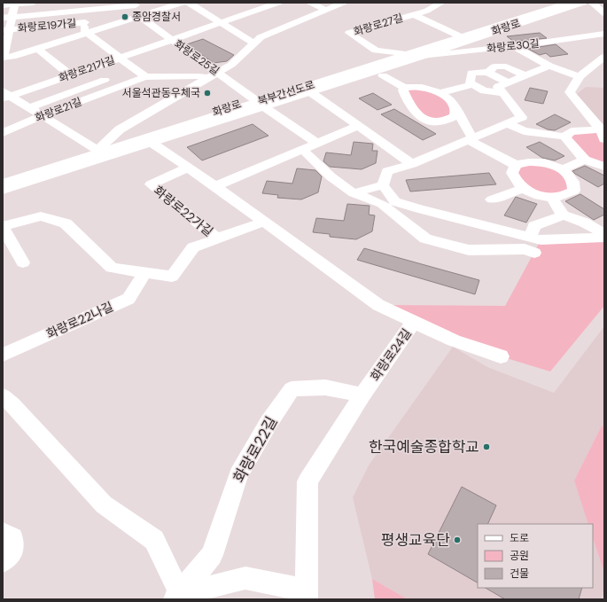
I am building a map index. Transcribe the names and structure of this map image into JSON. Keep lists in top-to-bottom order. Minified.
{"streets":{"main road":["화랑로","북부간선도로"],"street":["화랑로27길","화랑로19가길","화랑로30길","화랑로25길","화랑로21가길","화랑로21길","화랑로22가길","화랑로22나길","화랑로24길","화랑로22길"]},"crossings":[["화랑로27길","화랑로"],["화랑로27길","화랑로30길"],["화랑로","화랑로30길"],["화랑로","화랑로25길"],["화랑로","화랑로21길"],["화랑로","화랑로24길"],["화랑로25길","화랑로21가길"],["화랑로25길","화랑로21길"],["화랑로22가길","화랑로22나길"],["화랑로22가길","화랑로24길"],["화랑로24길","화랑로22길"]],"places":["종암경찰서","서울석관동우체국","한국예술종합학교","평생교육단"],"legend":["도로","공원","건물"]}
